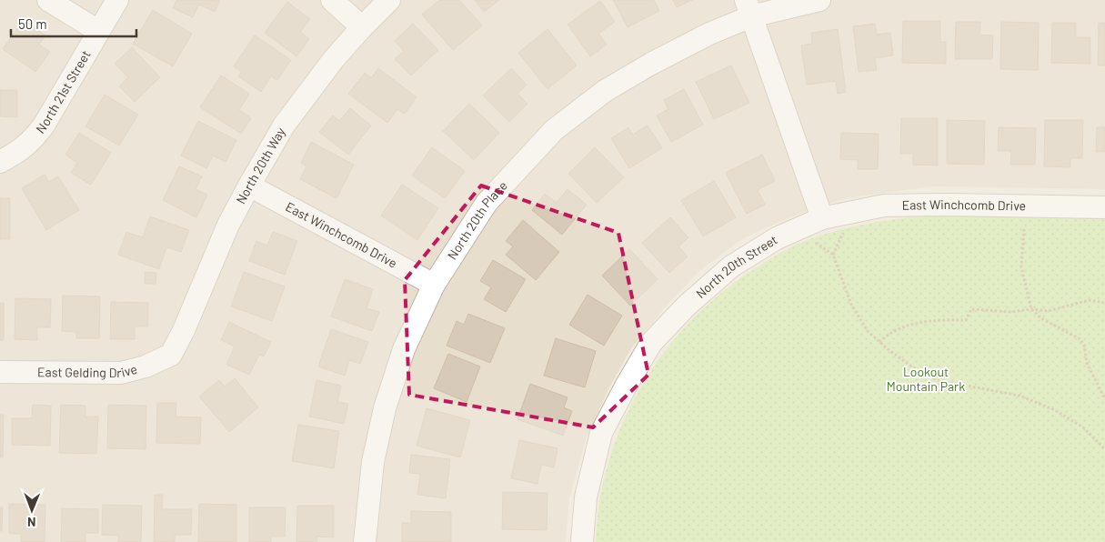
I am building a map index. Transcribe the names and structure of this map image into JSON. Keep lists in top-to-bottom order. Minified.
{"streets":{"street":["North 21st Street","North 20th Way","East Winchcomb Drive","North 20th Place","North 20th Street","East Gelding Drive"]},"crossings":[["North 20th Way","East Winchcomb Drive"],["North 20th Way","East Gelding Drive"],["East Winchcomb Drive","North 20th Place"],["East Winchcomb Drive","North 20th Street"]],"parks":["Lookout Mountain Park"],"scale_bar":"50 m","north":"bottom"}
